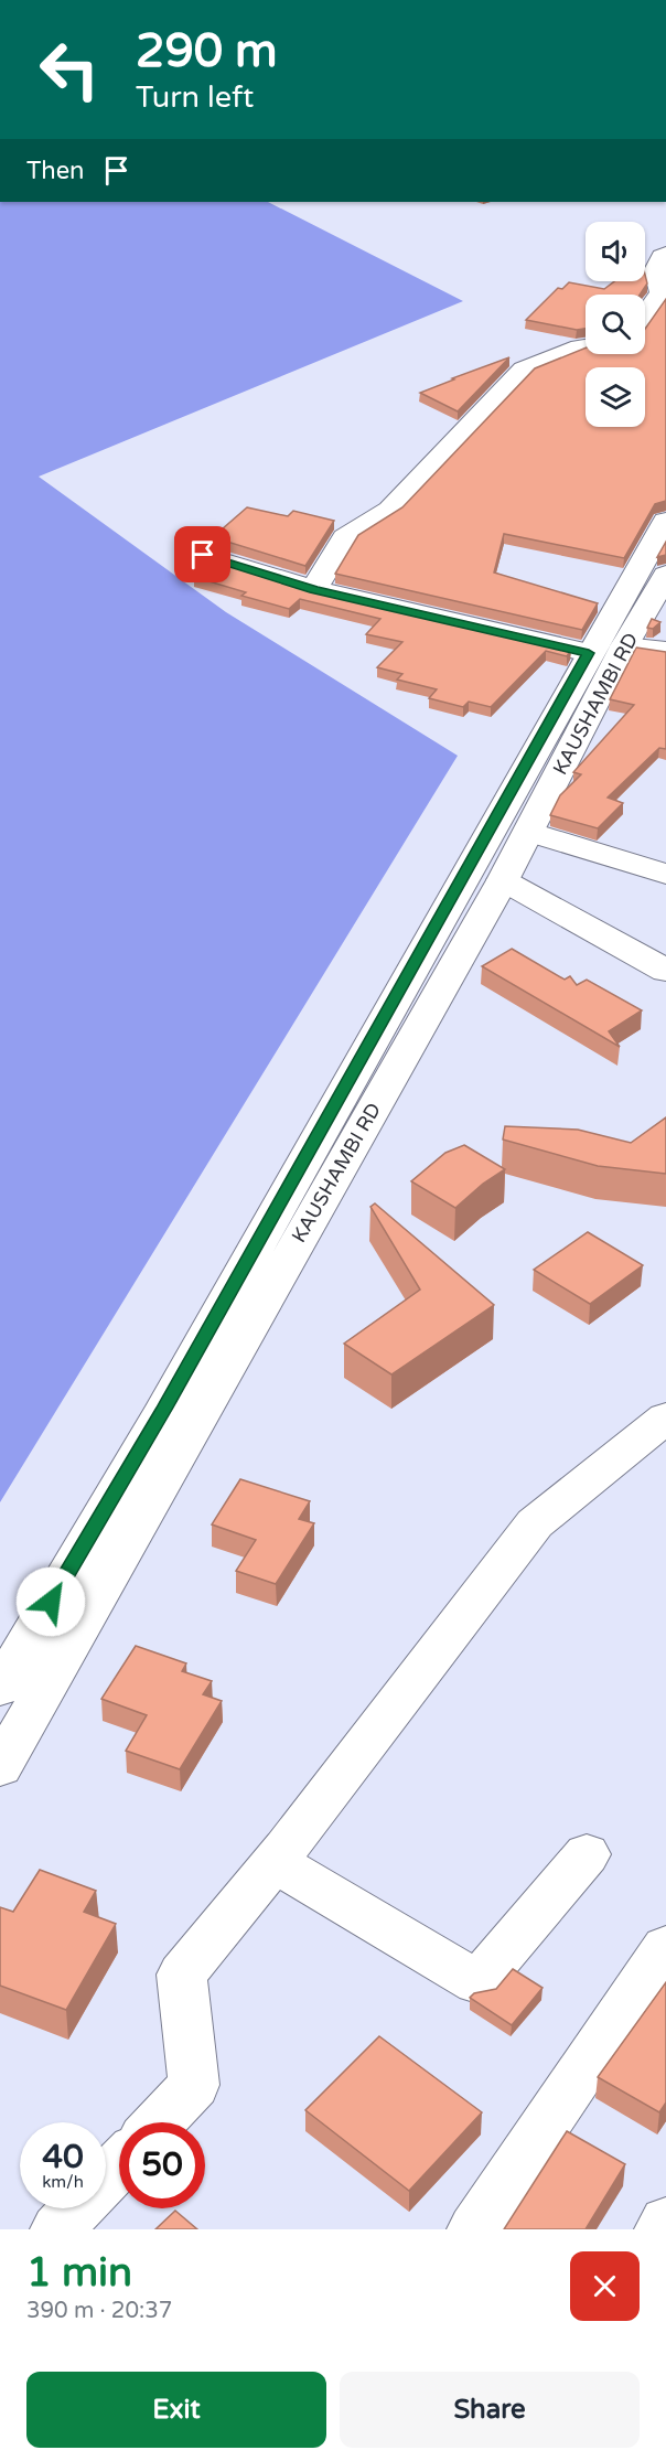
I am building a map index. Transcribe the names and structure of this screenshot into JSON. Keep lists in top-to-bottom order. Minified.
{"streets":{"main road":["KAUSHAMBI RD"]},"page":{"turn":["290 m","Turn left"],"then":"Then","speed":"40 km/h","limit":"50","heading":["1 min","390 m · 20:37"],"buttons":["Exit","Share"]}}
